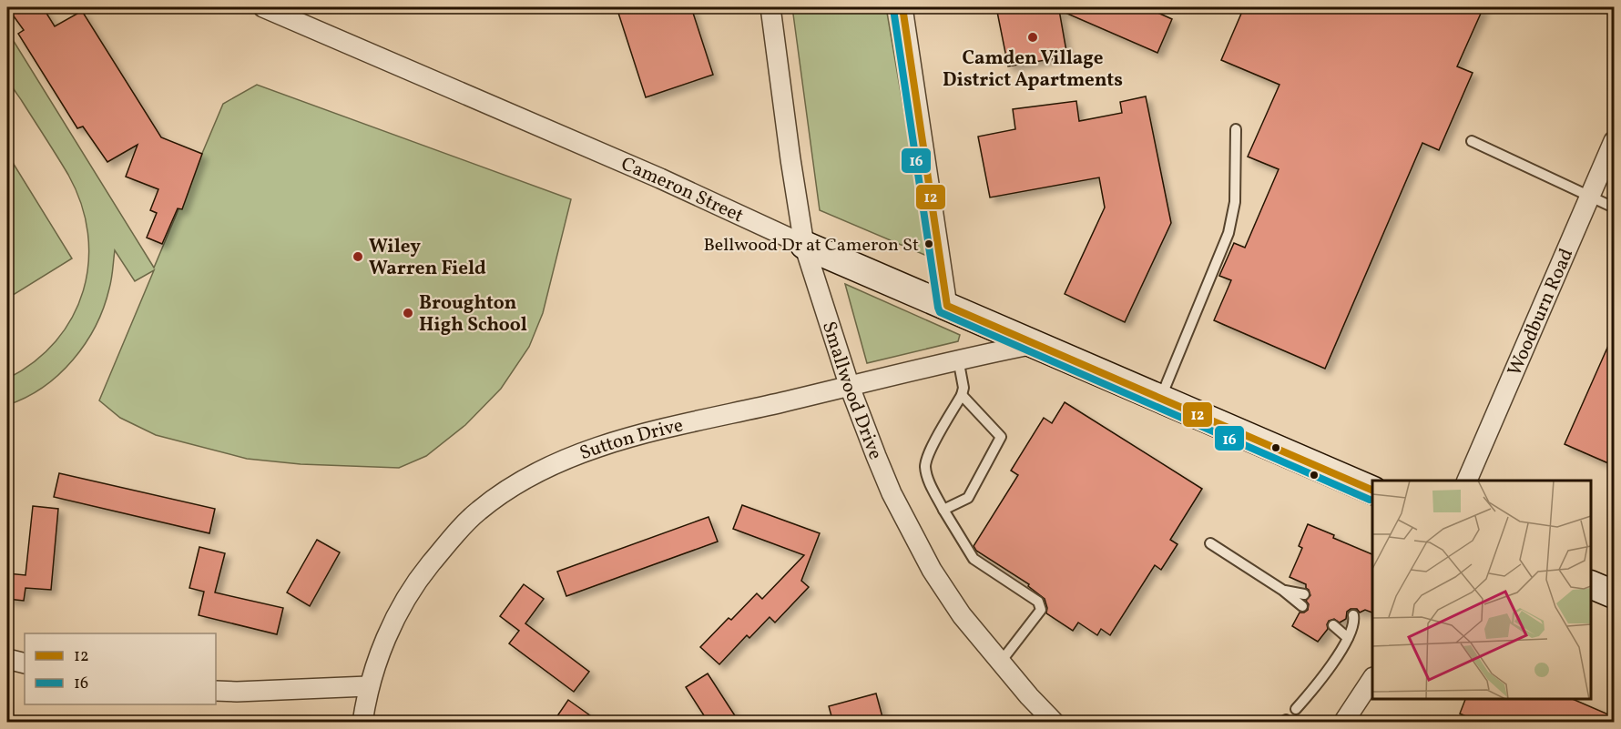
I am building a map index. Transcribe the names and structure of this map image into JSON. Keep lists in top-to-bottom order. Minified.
{"streets":{"street":["Cameron Street","Woodburn Road","Smallwood Drive","Sutton Drive"]},"crossings":[["Cameron Street","Smallwood Drive"],["Cameron Street","Sutton Drive"],["Smallwood Drive","Sutton Drive"]],"places":["Camden Village District Apartments","Bellwood Dr at Cameron St","Wiley Warren Field","Broughton High School"],"lines":["transit line 12","transit line 16"],"legend":["12","16"]}
